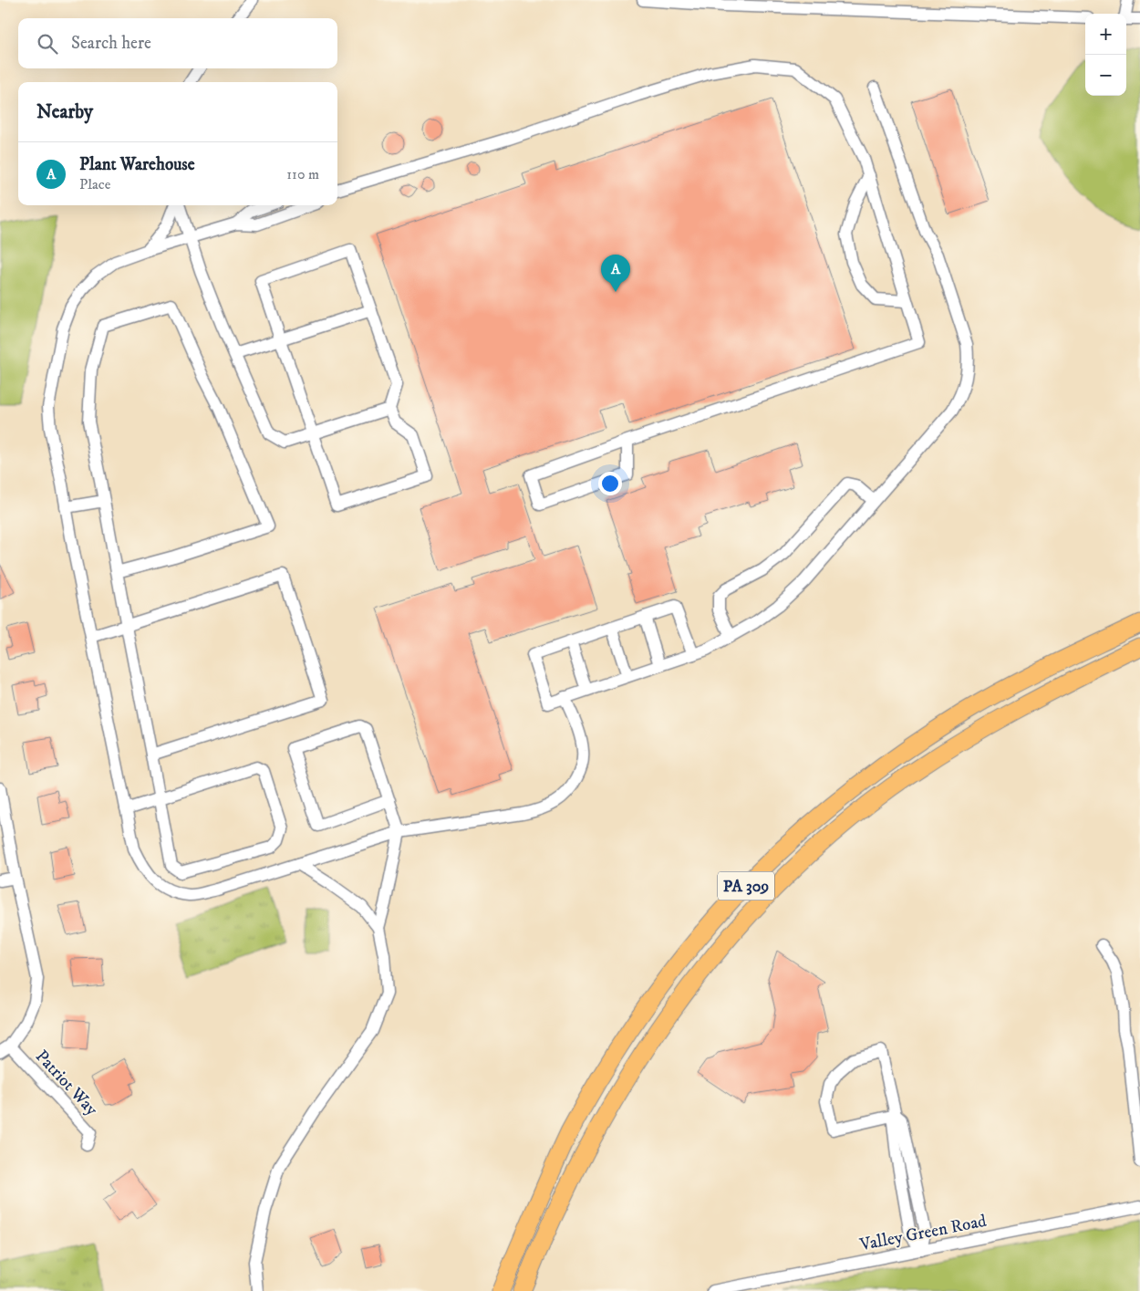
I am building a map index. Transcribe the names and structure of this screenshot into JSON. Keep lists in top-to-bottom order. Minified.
{"streets":{"highway":["PA 309"],"street":["Patriot Way","Valley Green Road"]},"page":{"map_buttons":["+","−"],"search":"Search here","heading":"Nearby","list":[{"mark":"A","name":"Plant Warehouse","note":"Place","value":"110 m"}],"pins":"A"}}
